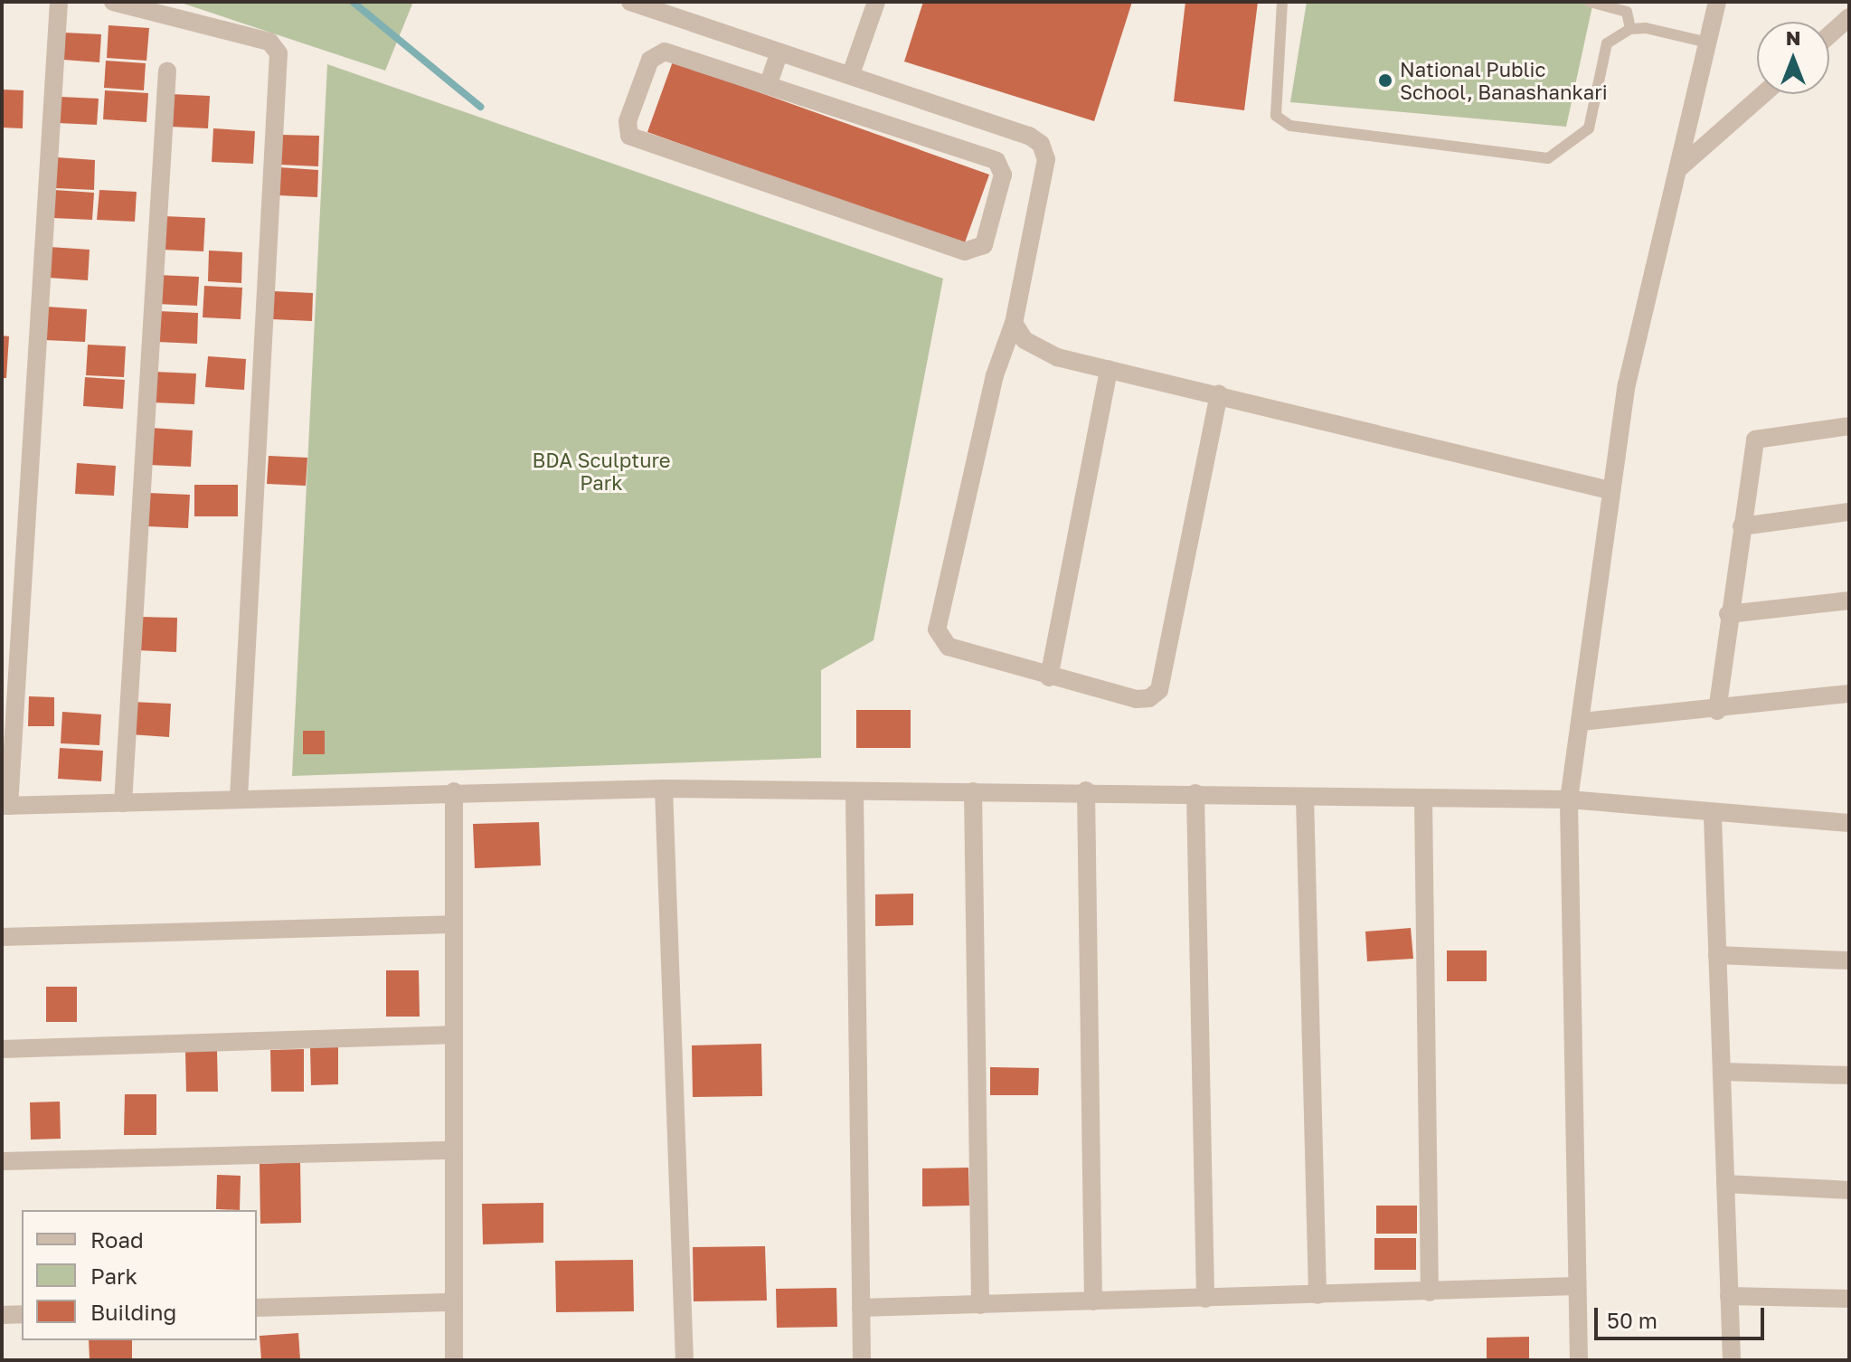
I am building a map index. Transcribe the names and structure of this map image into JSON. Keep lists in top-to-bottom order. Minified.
{"parks":["BDA Sculpture Park"],"places":["National Public School, Banashankari"],"legend":["Road","Park","Building"],"scale_bar":"50 m","north":"top"}
